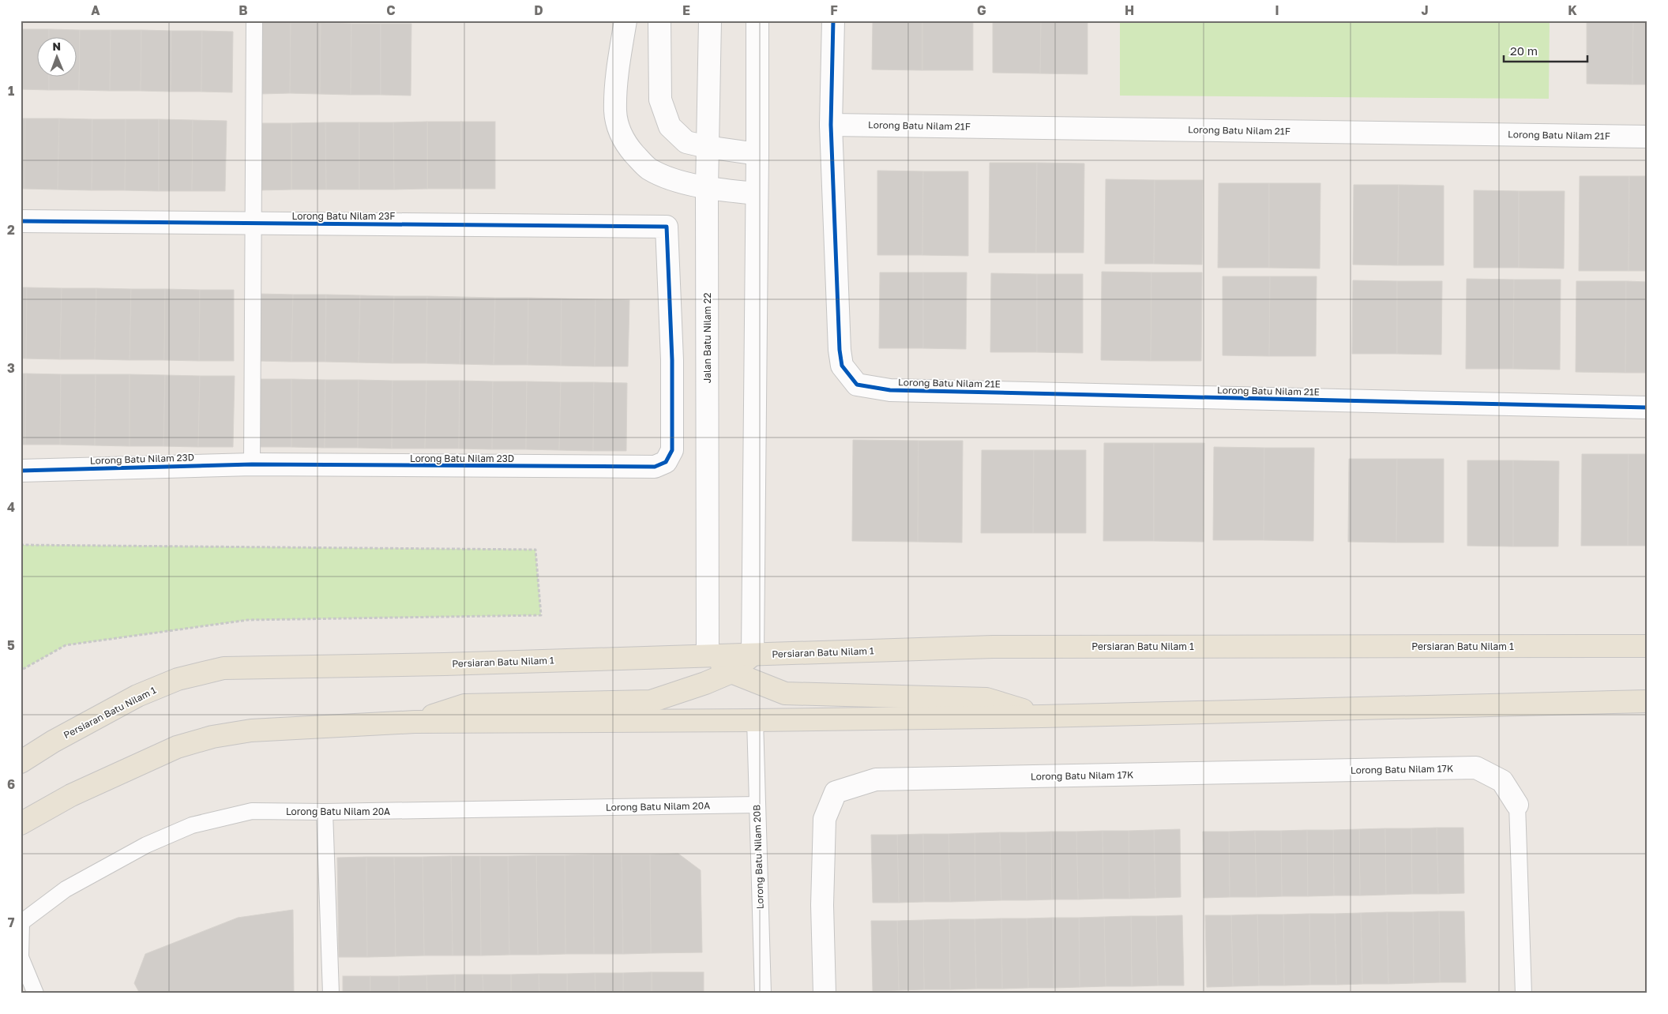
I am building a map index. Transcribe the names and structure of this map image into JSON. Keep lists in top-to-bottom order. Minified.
{"streets":{"main road":["Persiaran Batu Nilam 1"],"street":["Lorong Batu Nilam 21F","Lorong Batu Nilam 23F","Jalan Batu Nilam 22","Lorong Batu Nilam 21E","Lorong Batu Nilam 23D","Lorong Batu Nilam 17K"],"lane":["Lorong Batu Nilam 20A","Lorong Batu Nilam 20B"]},"crossings":[["Lorong Batu Nilam 21F","Lorong Batu Nilam 21E"],["Lorong Batu Nilam 23F","Lorong Batu Nilam 23D"],["Jalan Batu Nilam 22","Persiaran Batu Nilam 1"],["Lorong Batu Nilam 20A","Lorong Batu Nilam 20B"]],"scale_bar":"20 m","north":"top","grid":{"columns":["A","B","C","D","E","F","G","H","I","J","K"],"rows":["1","2","3","4","5","6","7"]}}
